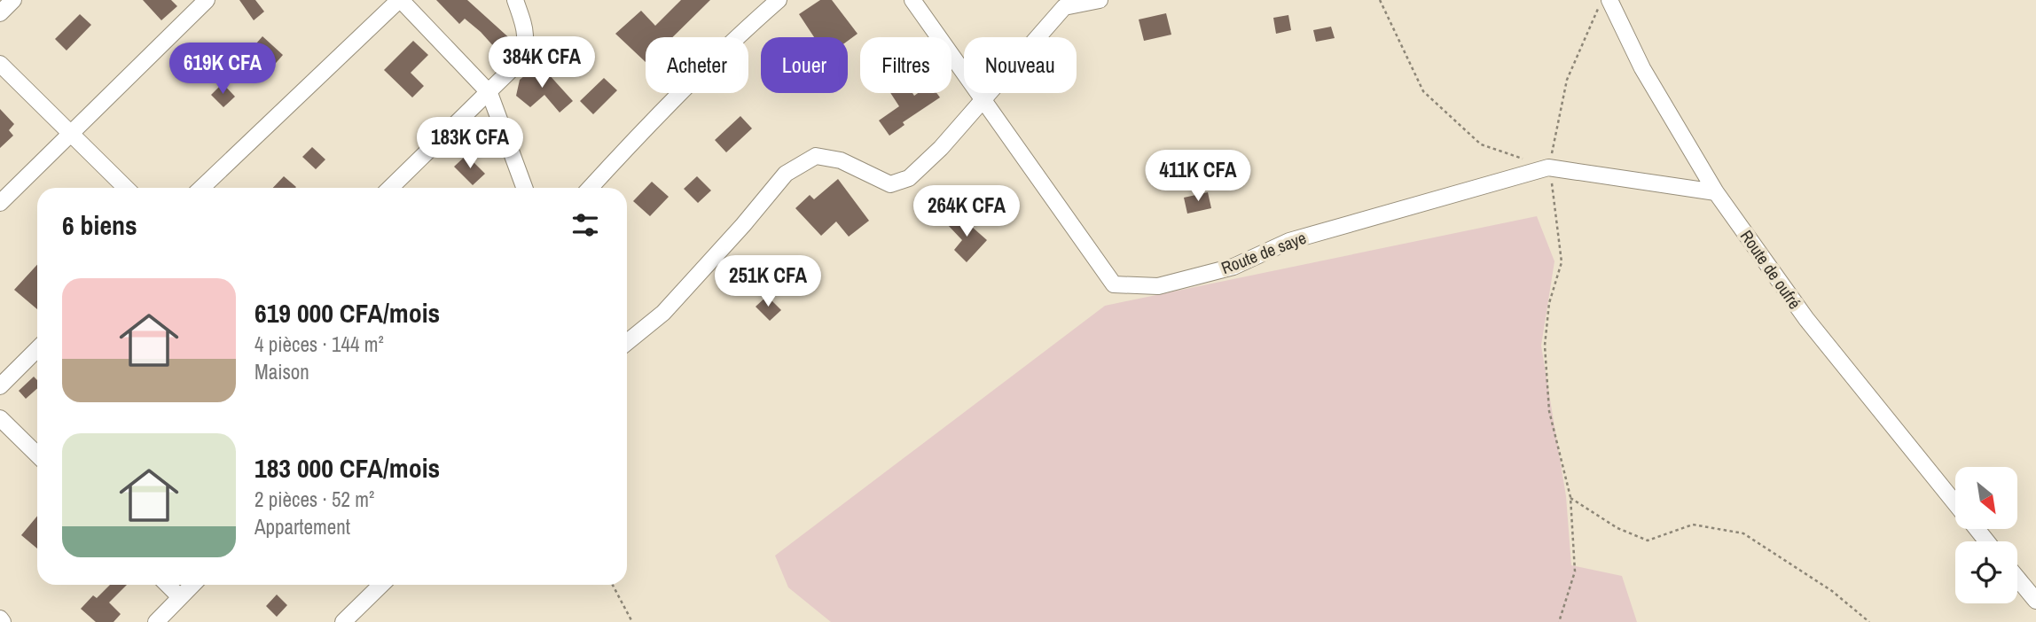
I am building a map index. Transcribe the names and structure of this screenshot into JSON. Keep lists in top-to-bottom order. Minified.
{"streets":{"street":["Route de saye","Route de oufré"]},"crossings":[["Route de saye","Route de oufré"]],"north":"bottom right","page":{"price":["384K CFA","619K CFA","183K CFA","411K CFA","264K CFA","251K CFA"],"chip":["Acheter","Louer","Filtres","Nouveau"],"heading":"6 biens","list":[{"name":"619 000 CFA/mois","note":"4 pièces · 144 m² · Maison"},{"name":"183 000 CFA/mois","note":"2 pièces · 52 m² · Appartement"}]}}
